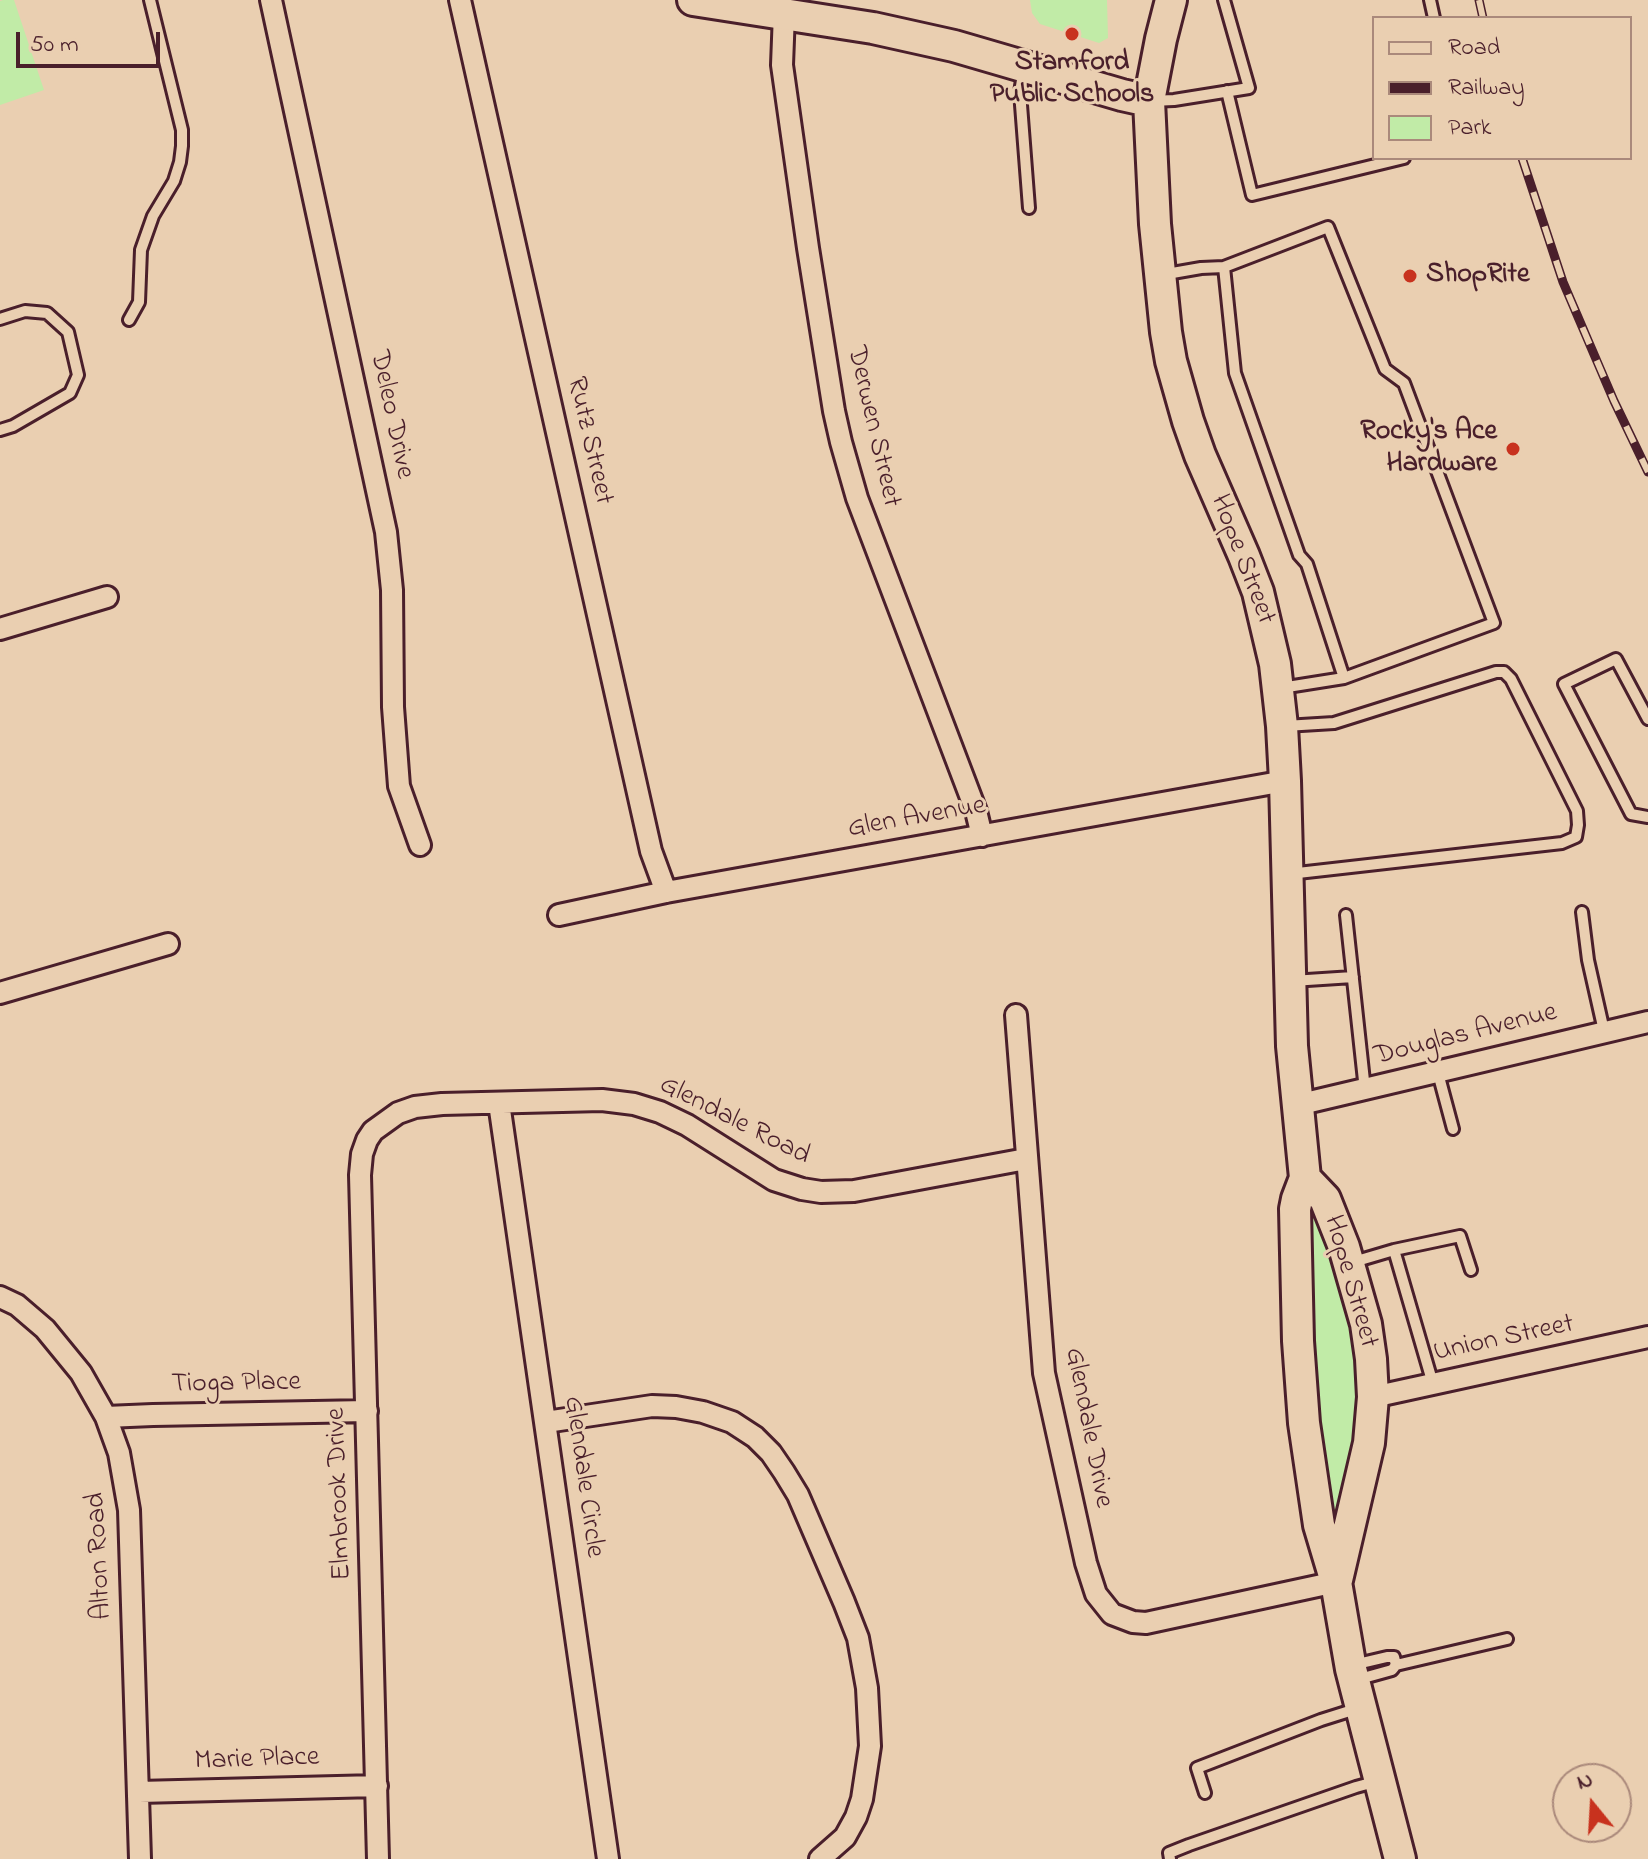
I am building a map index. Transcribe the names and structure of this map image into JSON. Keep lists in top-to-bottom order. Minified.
{"streets":{"main road":["Hope Street"],"street":["Deleo Drive","Derwen Street","Rutz Street","Glen Avenue","Douglas Avenue","Glendale Road","Union Street","Tioga Place","Glendale Drive","Glendale Circle","Elmbrook Drive","Alton Road","Marie Place"]},"crossings":[["Derwen Street","Glen Avenue"],["Rutz Street","Glen Avenue"],["Hope Street","Glen Avenue"],["Hope Street","Douglas Avenue"],["Hope Street","Union Street"],["Hope Street","Glendale Drive"],["Glendale Road","Glendale Drive"],["Glendale Road","Glendale Circle"],["Glendale Road","Elmbrook Drive"],["Tioga Place","Elmbrook Drive"],["Tioga Place","Alton Road"],["Elmbrook Drive","Marie Place"],["Alton Road","Marie Place"]],"places":["Stamford Public Schools","ShopRite","Rocky's Ace Hardware"],"legend":["Road","Railway","Park"],"scale_bar":"50 m","north":"top"}
